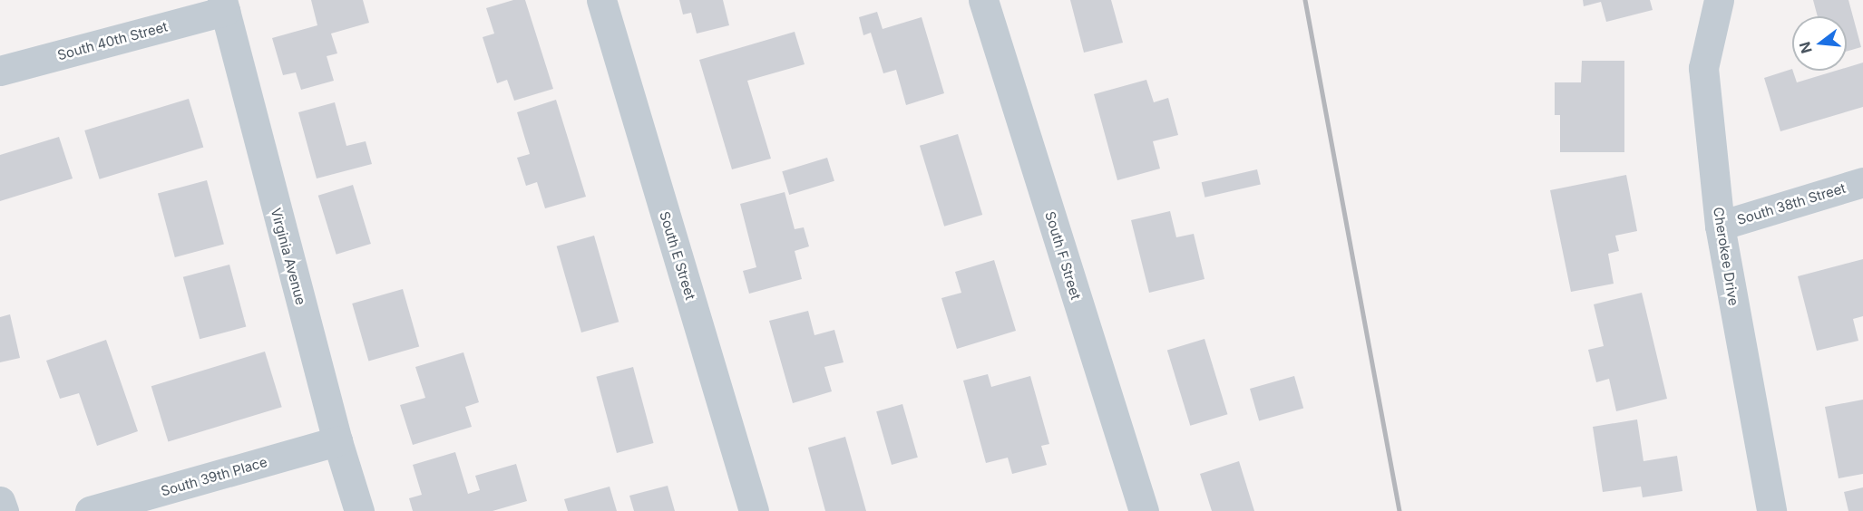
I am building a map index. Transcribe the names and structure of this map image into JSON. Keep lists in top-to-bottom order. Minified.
{"streets":{"street":["South 40th Street","South 38th Street","South E Street","South F Street","Virginia Avenue","Cherokee Drive","South 39th Place"]},"crossings":[["South 40th Street","Virginia Avenue"],["South 38th Street","Cherokee Drive"],["Virginia Avenue","South 39th Place"]],"north":"left"}
